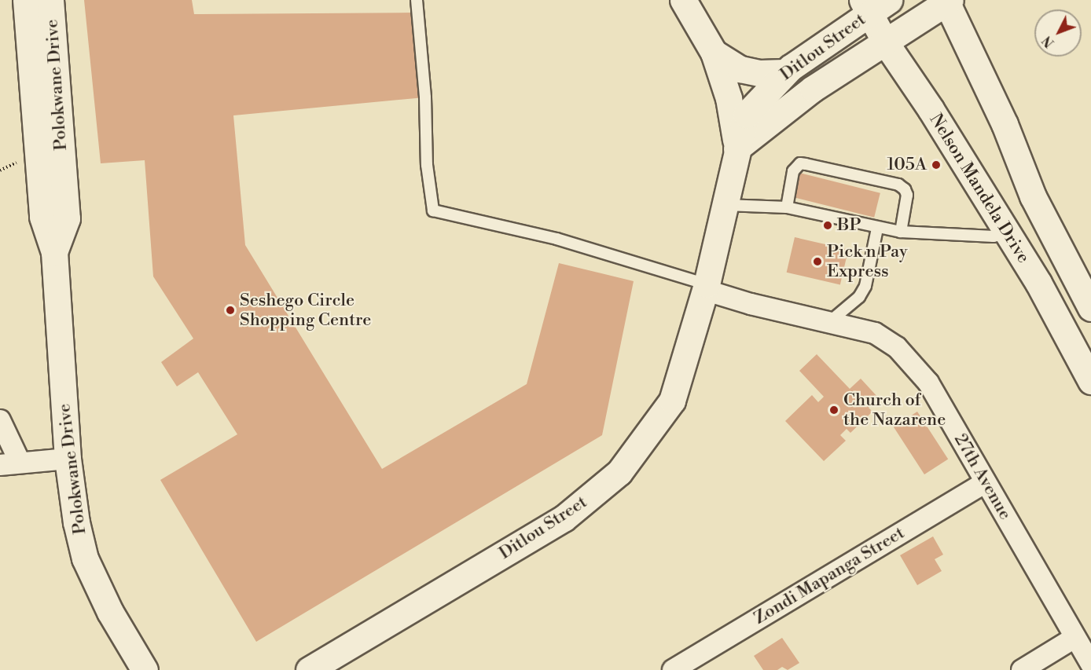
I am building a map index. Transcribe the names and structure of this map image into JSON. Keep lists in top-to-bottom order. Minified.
{"streets":{"street":["Ditlou Street","Polokwane Drive","Nelson Mandela Drive","27th Avenue","Zondi Mapanga Street"]},"crossings":[["Ditlou Street","Nelson Mandela Drive"],["Ditlou Street","27th Avenue"],["27th Avenue","Zondi Mapanga Street"]],"places":["105A","BP","Pick n Pay Express","Seshego Circle Shopping Centre","Church of the Nazarene"],"north":"bottom left"}
